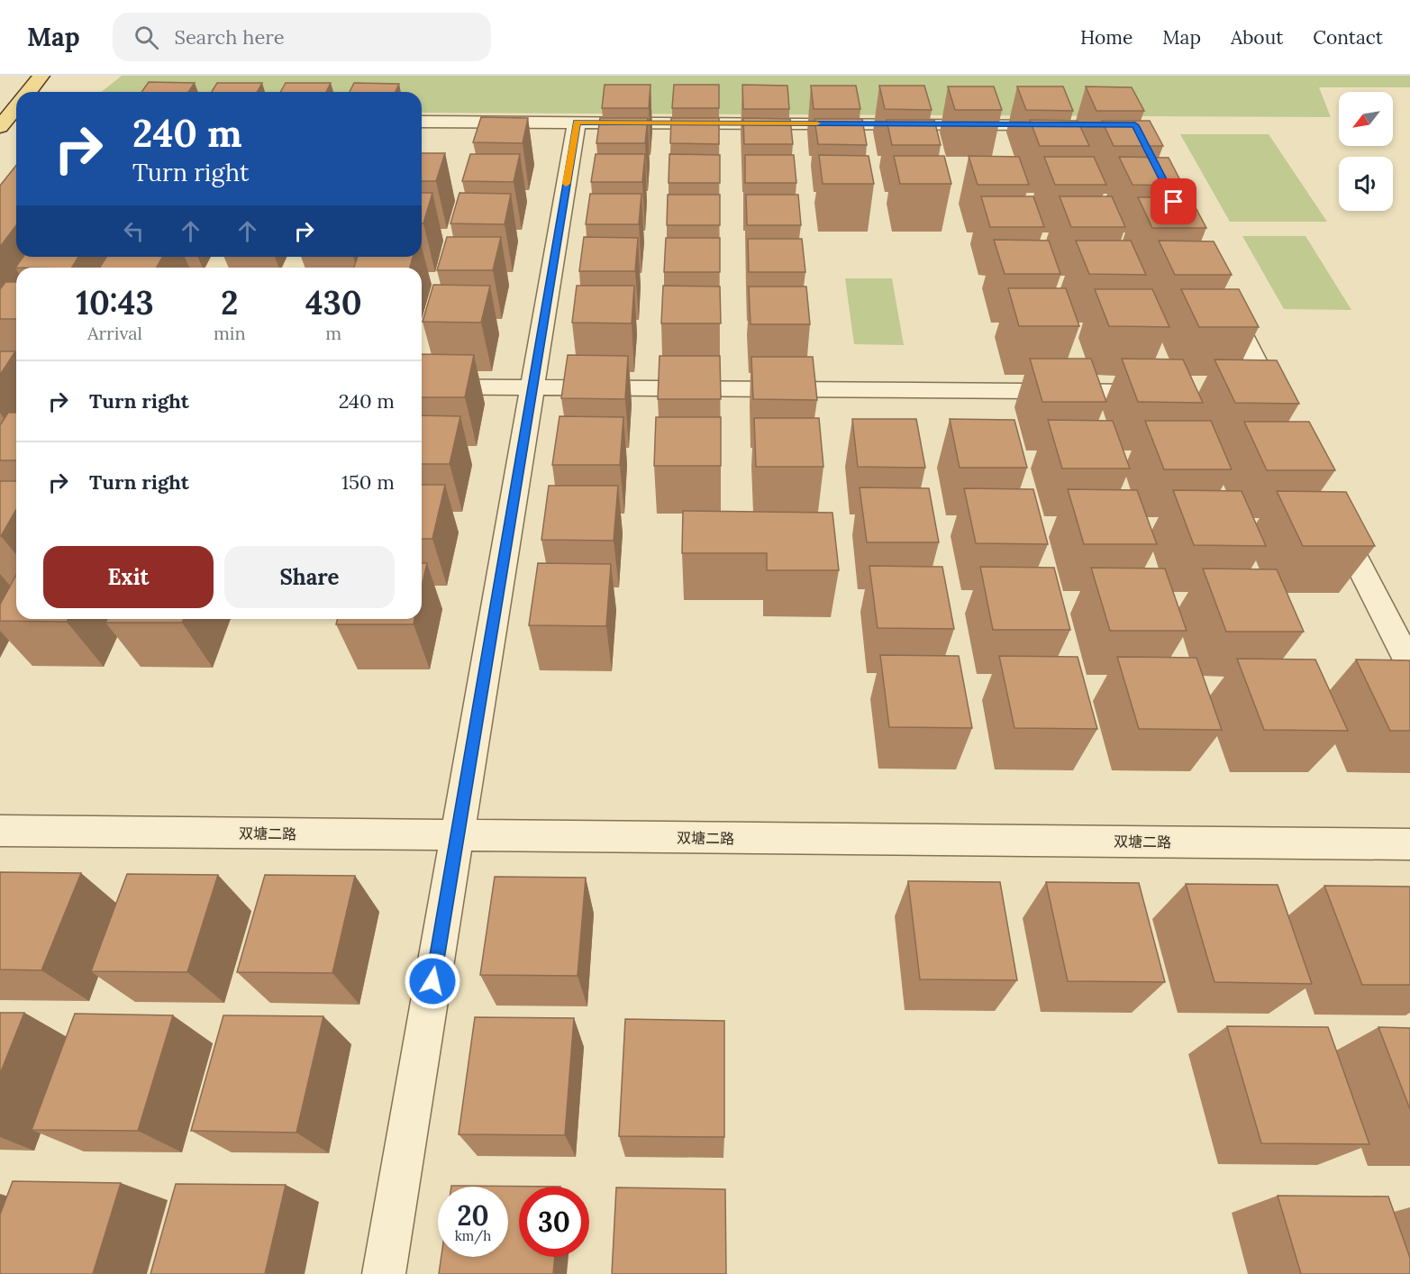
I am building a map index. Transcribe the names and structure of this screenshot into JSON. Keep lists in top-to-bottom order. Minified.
{"streets":{"street":["双塘二路"]},"north":"bottom left","page":{"header":"Map","search":"Search here","nav":["Home","Map","About","Contact"],"turn":["240 m","Turn right"],"eta":["10:43","Arrival","2","min","430","m"],"list":[{"name":"Turn right","value":"240 m"},{"name":"Turn right","value":"150 m"}],"buttons":["Exit","Share"],"speed":"20 km/h","limit":"30"}}
